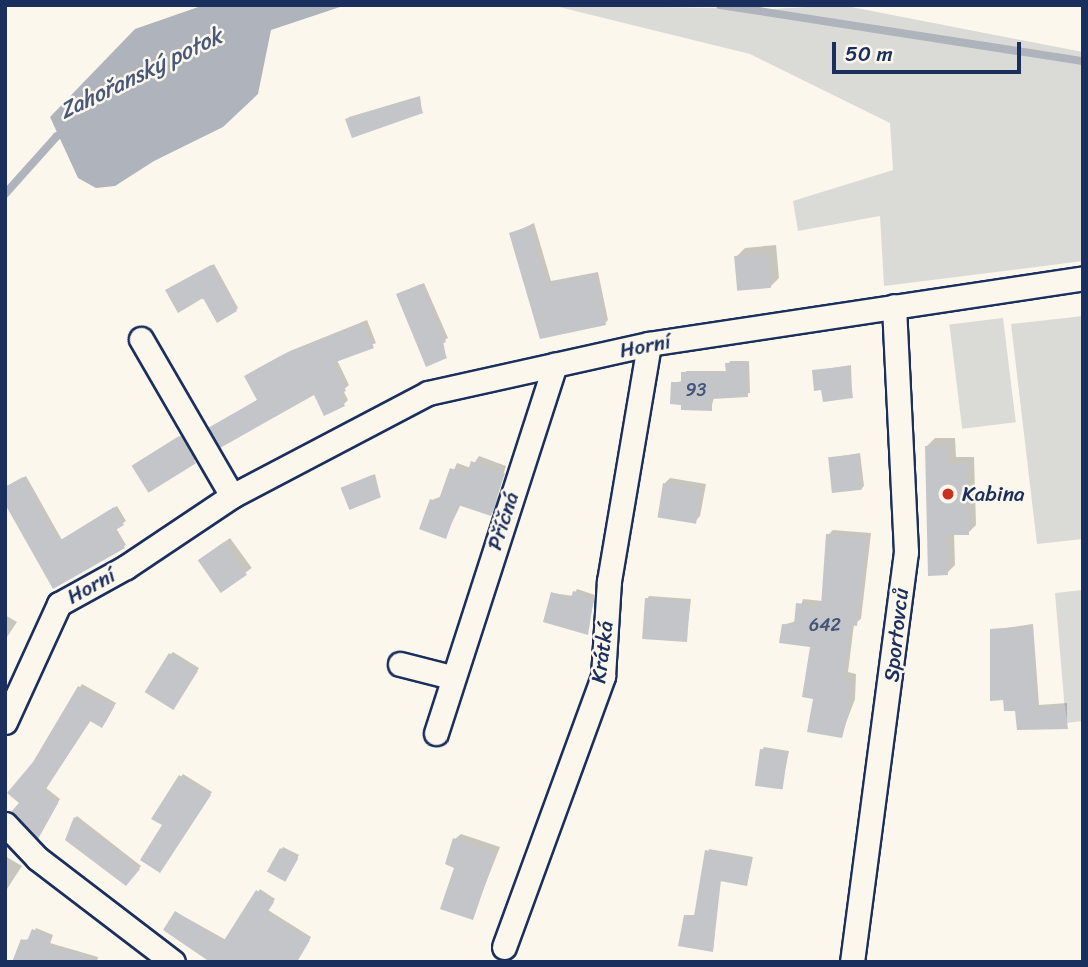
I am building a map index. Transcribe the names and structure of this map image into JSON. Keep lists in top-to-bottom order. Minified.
{"streets":{"street":["Horní","Příčná","Sportovců","Krátká"]},"crossings":[["Horní","Příčná"],["Horní","Sportovců"],["Horní","Krátká"]],"water":["Zahořanský potok"],"places":["Kabina"],"house_numbers":["93","642"],"scale_bar":"50 m"}
